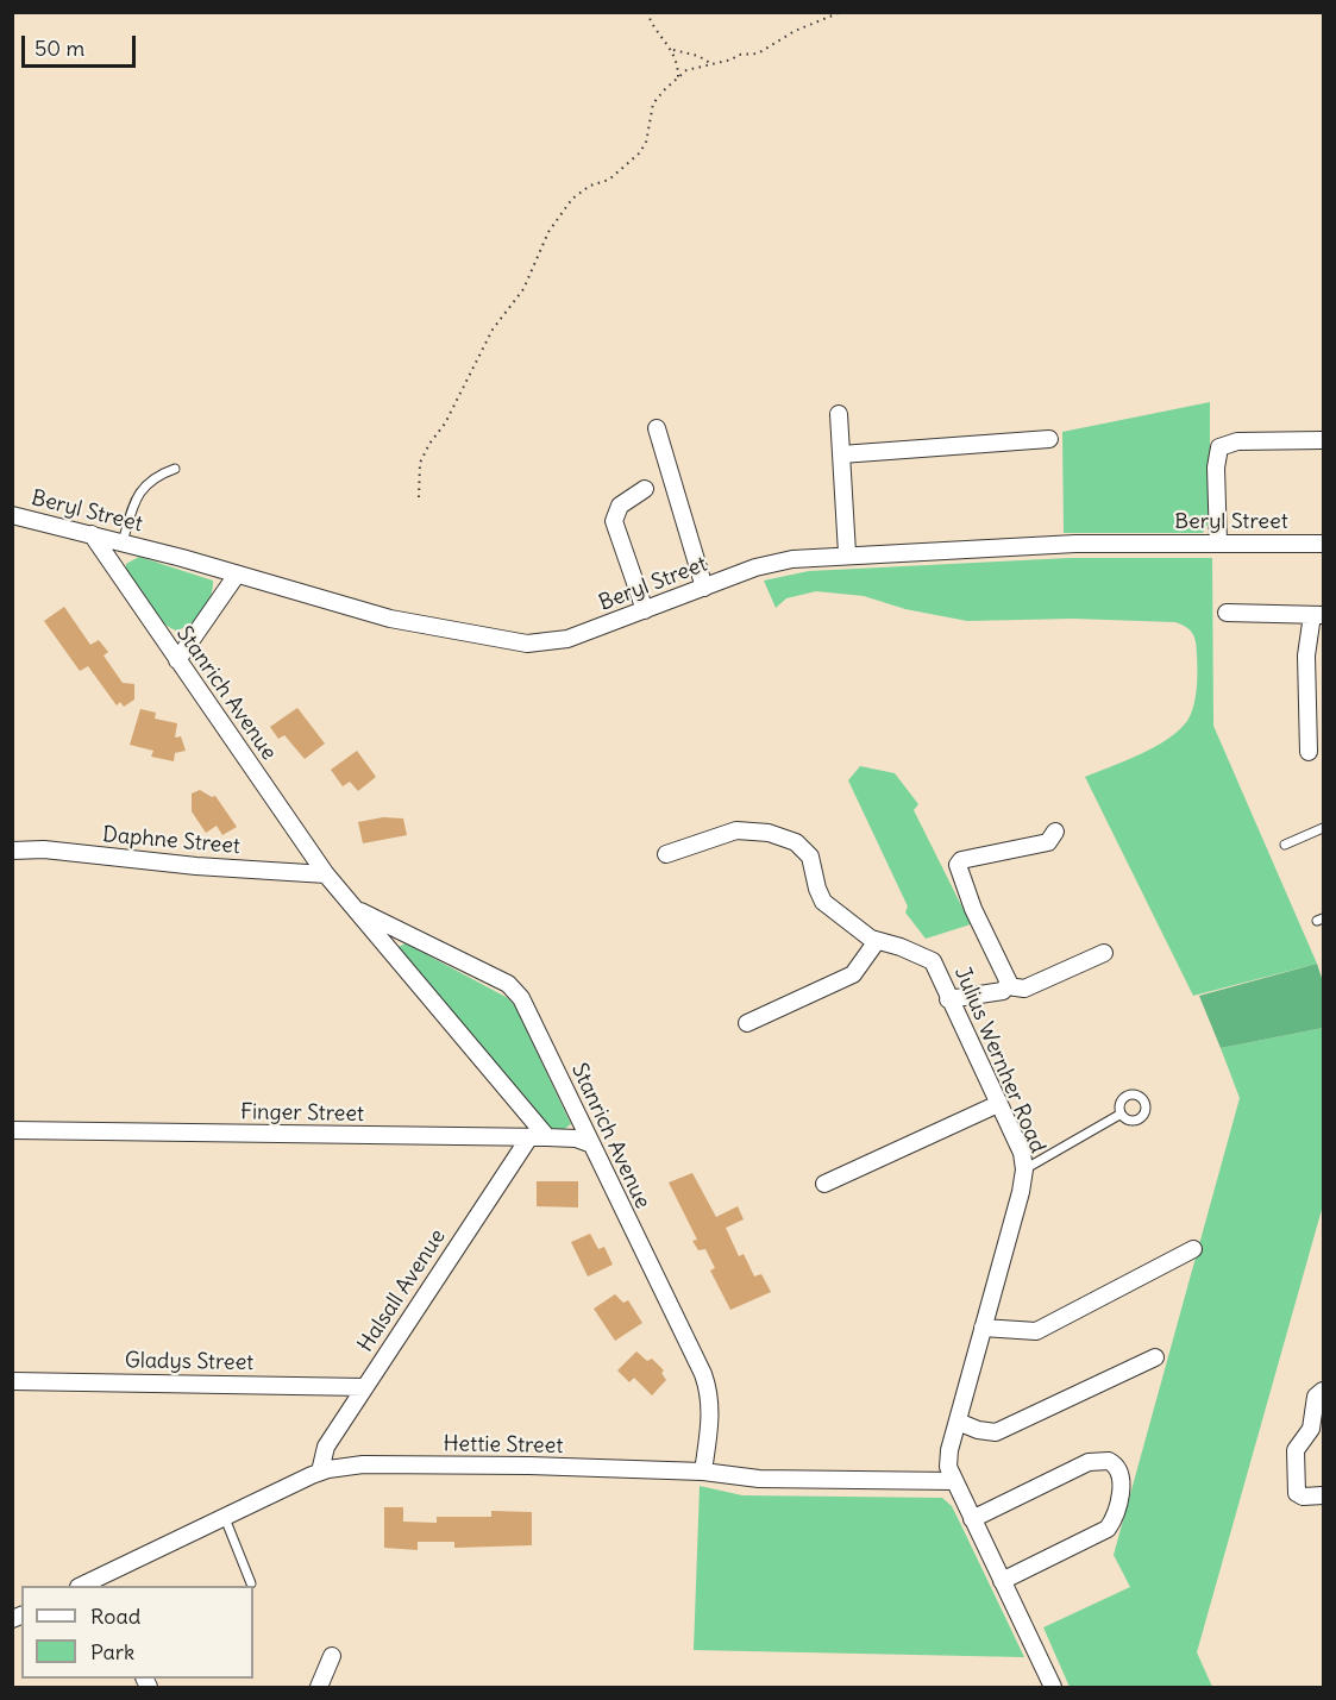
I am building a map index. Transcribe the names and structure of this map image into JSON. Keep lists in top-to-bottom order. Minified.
{"streets":{"street":["Beryl Street","Stanrich Avenue","Daphne Street","Julius Wernher Road","Finger Street","Halsall Avenue","Gladys Street","Hettie Street"]},"crossings":[["Beryl Street","Stanrich Avenue"],["Stanrich Avenue","Daphne Street"],["Stanrich Avenue","Finger Street"],["Stanrich Avenue","Hettie Street"],["Julius Wernher Road","Hettie Street"],["Finger Street","Halsall Avenue"],["Halsall Avenue","Gladys Street"],["Halsall Avenue","Hettie Street"]],"legend":["Road","Park"],"scale_bar":"50 m"}
